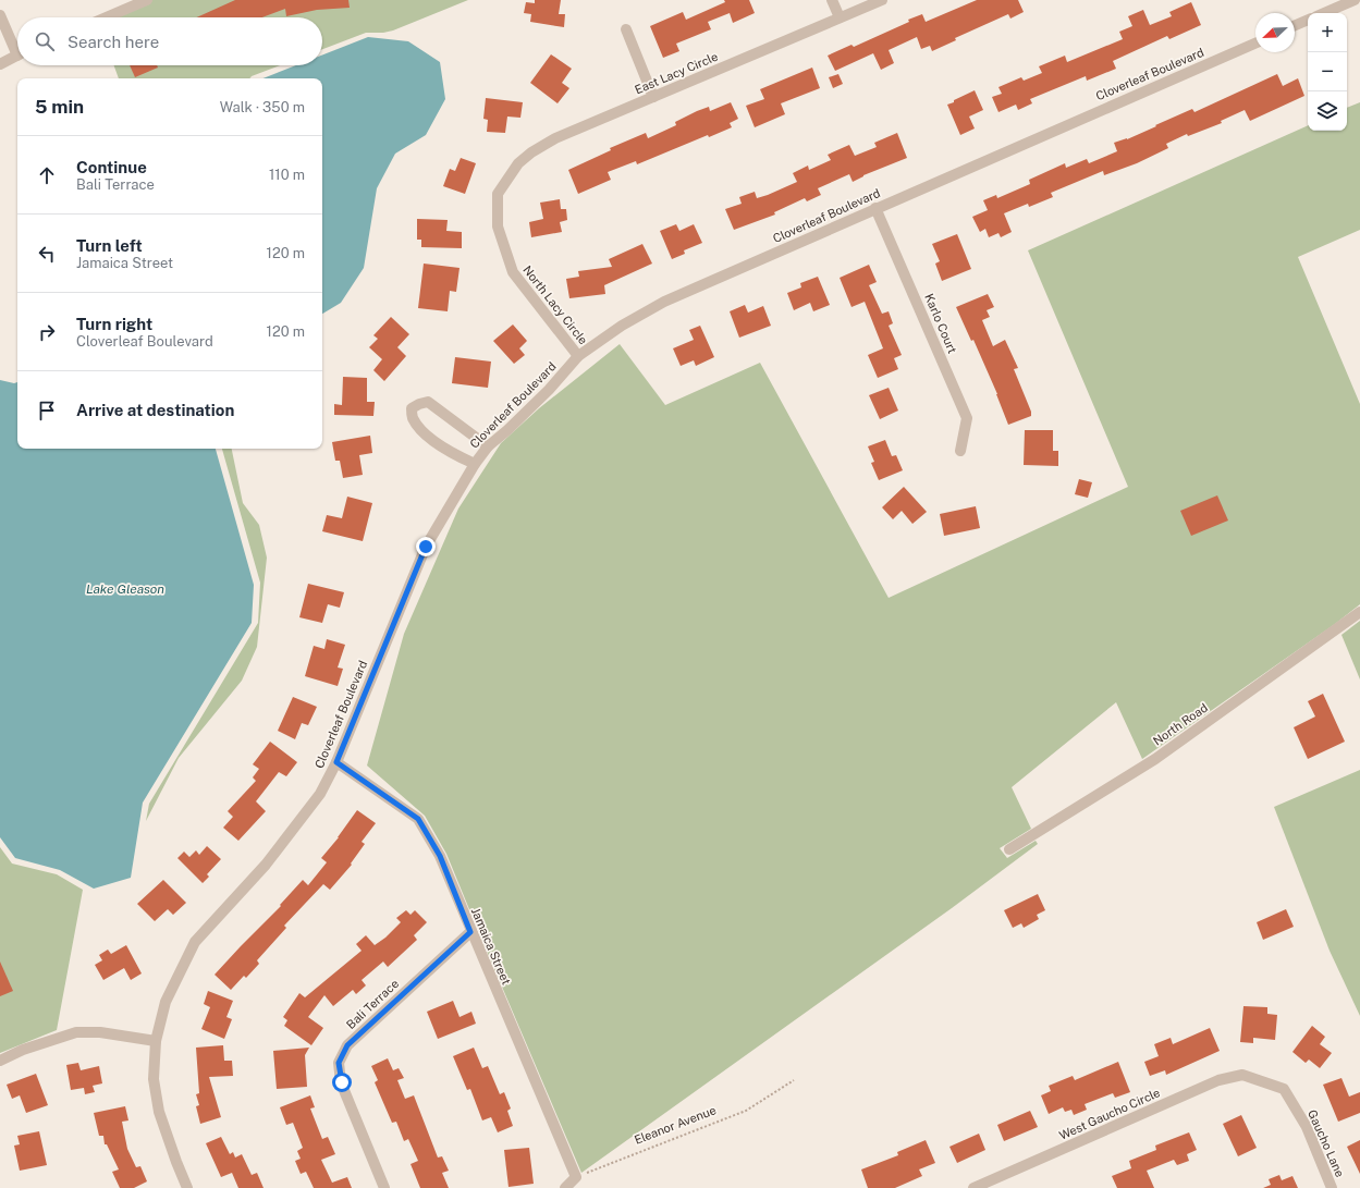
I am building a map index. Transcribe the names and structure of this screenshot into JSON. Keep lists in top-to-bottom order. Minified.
{"streets":{"street":["East Lacy Circle","Cloverleaf Boulevard","North Lacy Circle","Karlo Court","North Road","Jamaica Street","Bali Terrace","West Gaucho Circle","Gaucho Lane"],"path":["Eleanor Avenue"]},"crossings":[["East Lacy Circle","North Lacy Circle"],["Cloverleaf Boulevard","North Lacy Circle"],["Cloverleaf Boulevard","Karlo Court"],["Cloverleaf Boulevard","Jamaica Street"],["Jamaica Street","Bali Terrace"],["Jamaica Street","Eleanor Avenue"],["West Gaucho Circle","Gaucho Lane"]],"water":["Lake Gleason"],"north":"bottom left","page":{"map_buttons":["+","−"],"search":"Search here","heading":["5 min","Walk · 350 m"],"list":[["Continue","Bali Terrace","110 m"],["Turn left","Jamaica Street","120 m"],["Turn right","Cloverleaf Boulevard","120 m"],"Arrive at destination"]}}
